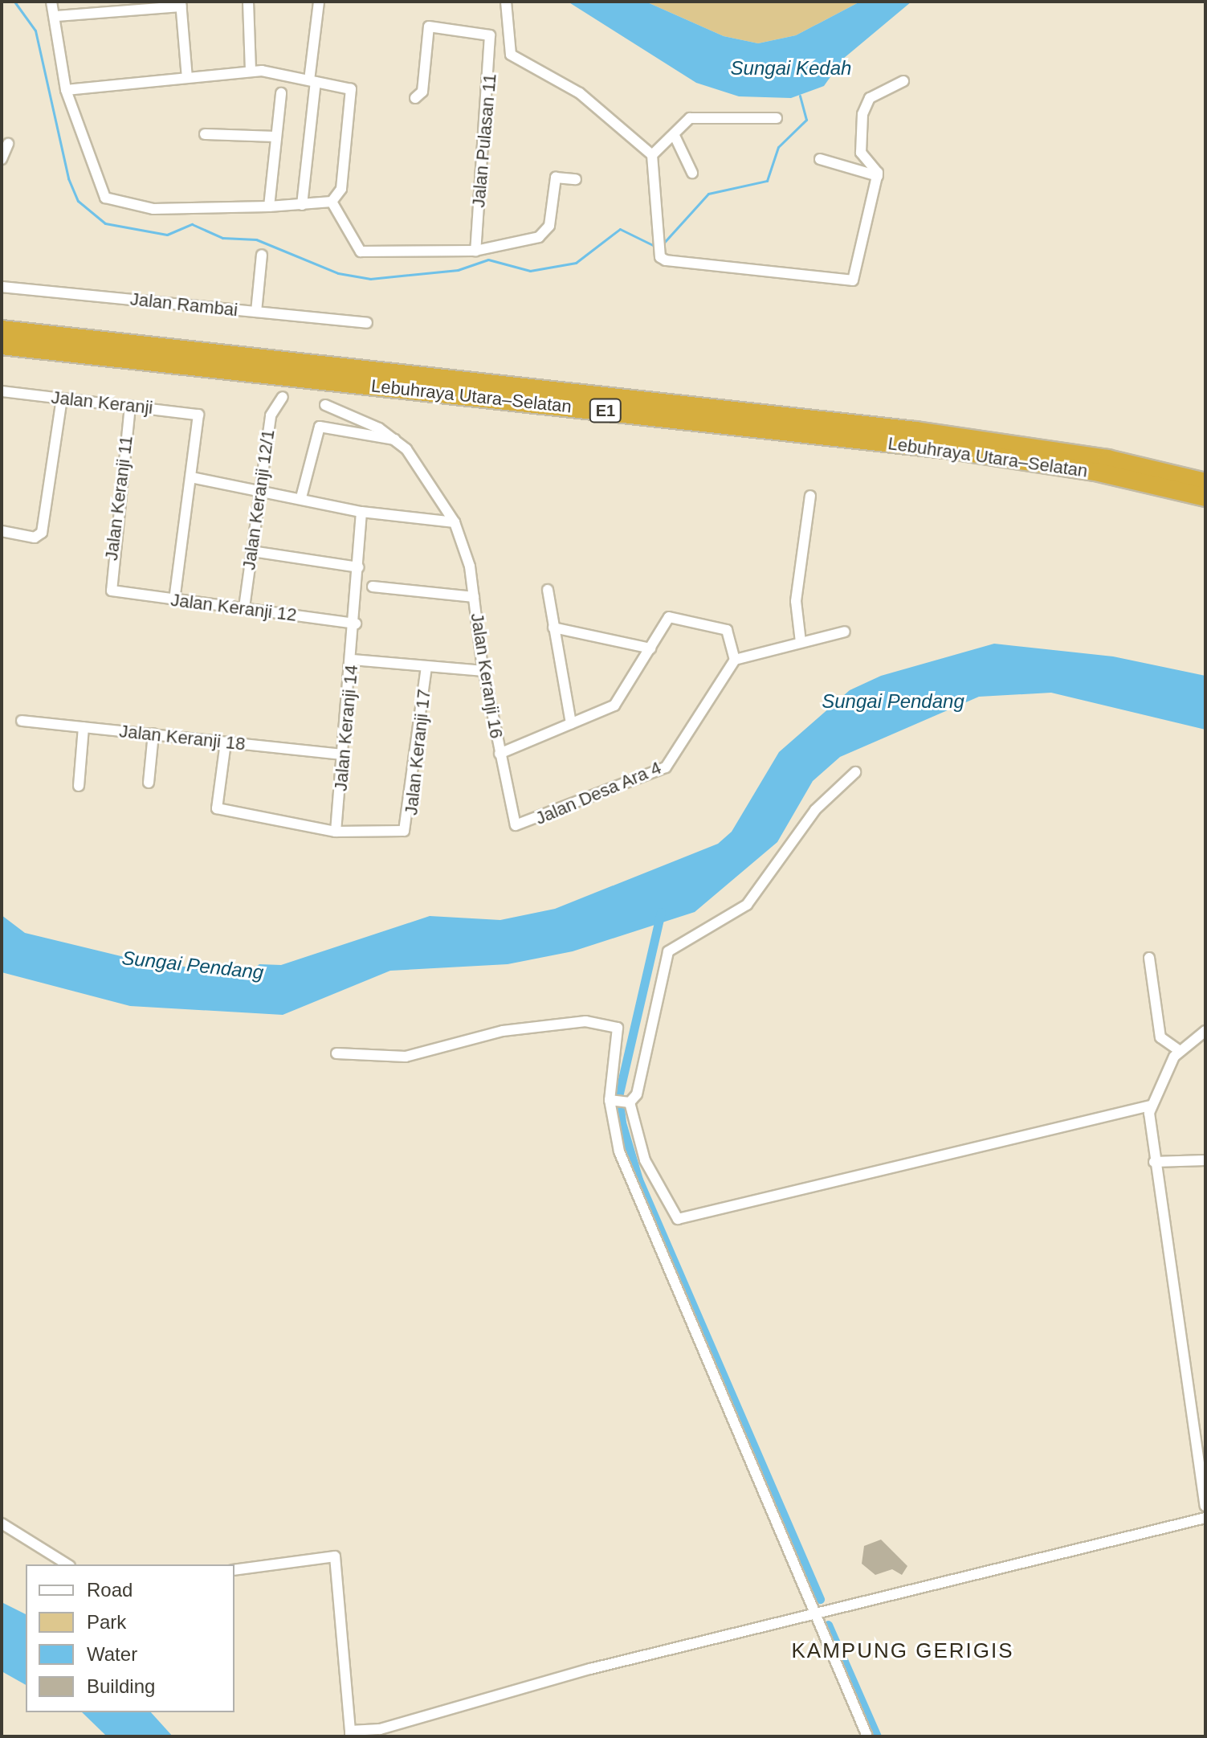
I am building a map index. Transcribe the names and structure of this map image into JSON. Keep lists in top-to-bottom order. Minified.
{"streets":{"highway":["Lebuhraya Utara–Selatan","E1"],"street":["Jalan Pulasan 11","Jalan Rambai","Jalan Keranji","Jalan Keranji 11","Jalan Keranji 12/1","Jalan Keranji 12","Jalan Keranji 16","Jalan Keranji 14","Jalan Keranji 18","Jalan Keranji 17","Jalan Desa Ara 4"]},"crossings":[["Jalan Keranji","Jalan Keranji 11"],["Jalan Keranji 11","Jalan Keranji 12"],["Jalan Keranji 12/1","Jalan Keranji 12"],["Jalan Keranji 12","Jalan Keranji 14"],["Jalan Keranji 16","Jalan Desa Ara 4"],["Jalan Keranji 14","Jalan Keranji 18"],["Jalan Keranji 14","Jalan Keranji 17"]],"districts":["KAMPUNG GERIGIS"],"water":["Sungai Kedah","Sungai Pendang"],"legend":["Road","Park","Water","Building"]}
